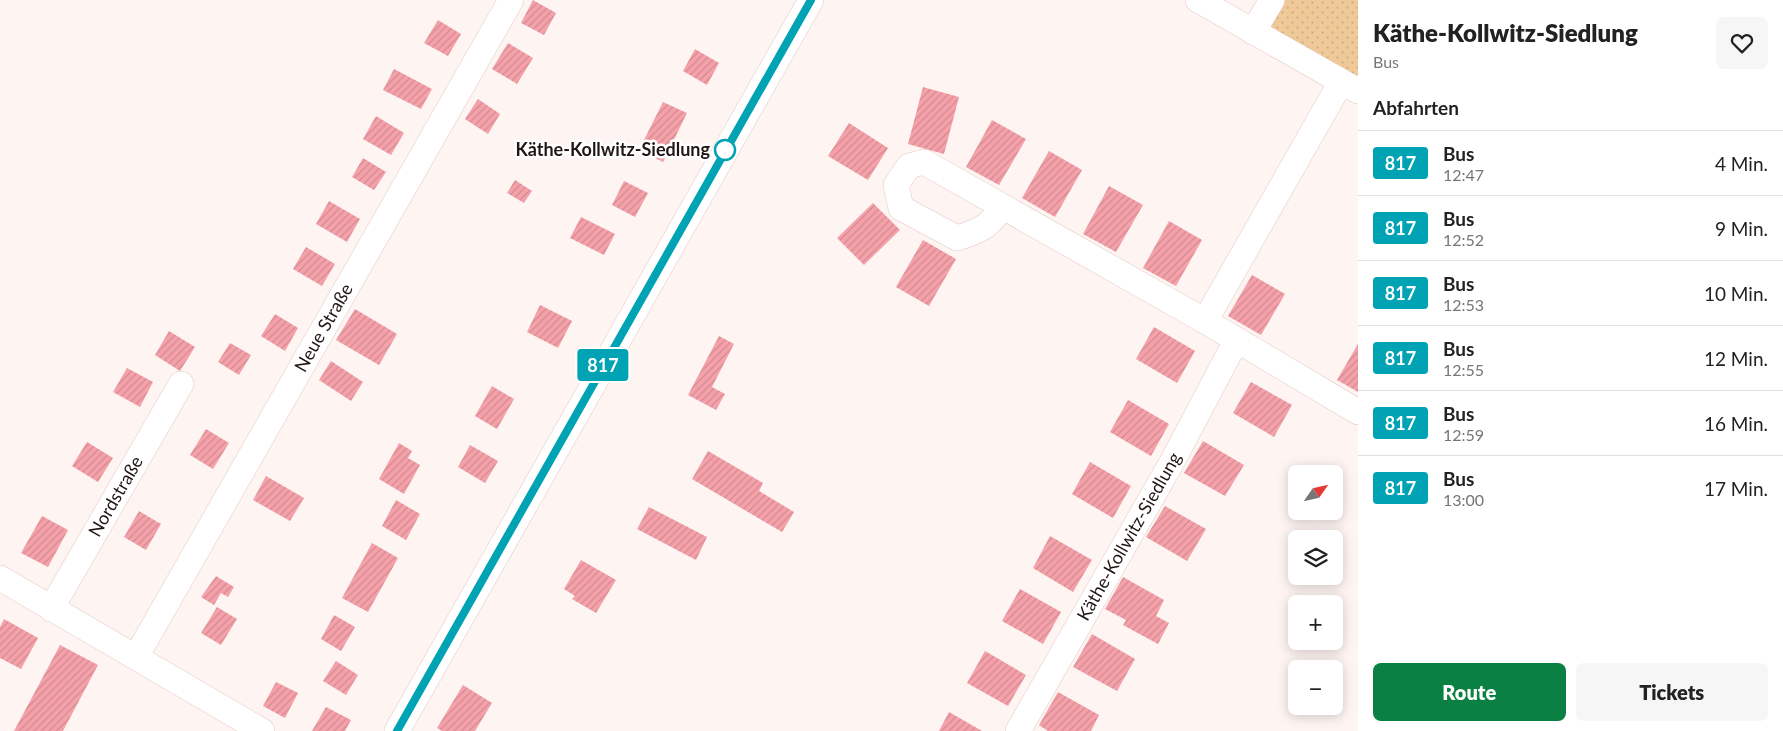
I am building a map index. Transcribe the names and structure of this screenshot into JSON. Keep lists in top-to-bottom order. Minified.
{"streets":{"street":["Neue Straße","Nordstraße","Käthe-Kollwitz-Siedlung"]},"places":["Käthe-Kollwitz-Siedlung"],"lines":["bus line 817"],"north":"top right","page":{"on_map":"817","heading":[["Käthe-Kollwitz-Siedlung","Bus"],"Abfahrten"],"list":[{"mark":"817","name":"Bus","note":"12:47","value":"4 Min."},{"mark":"817","name":"Bus","note":"12:52","value":"9 Min."},{"mark":"817","name":"Bus","note":"12:53","value":"10 Min."},{"mark":"817","name":"Bus","note":"12:55","value":"12 Min."},{"mark":"817","name":"Bus","note":"12:59","value":"16 Min."},{"mark":"817","name":"Bus","note":"13:00","value":"17 Min."}],"map_buttons":["+","−"],"buttons":["Route","Tickets"]}}
